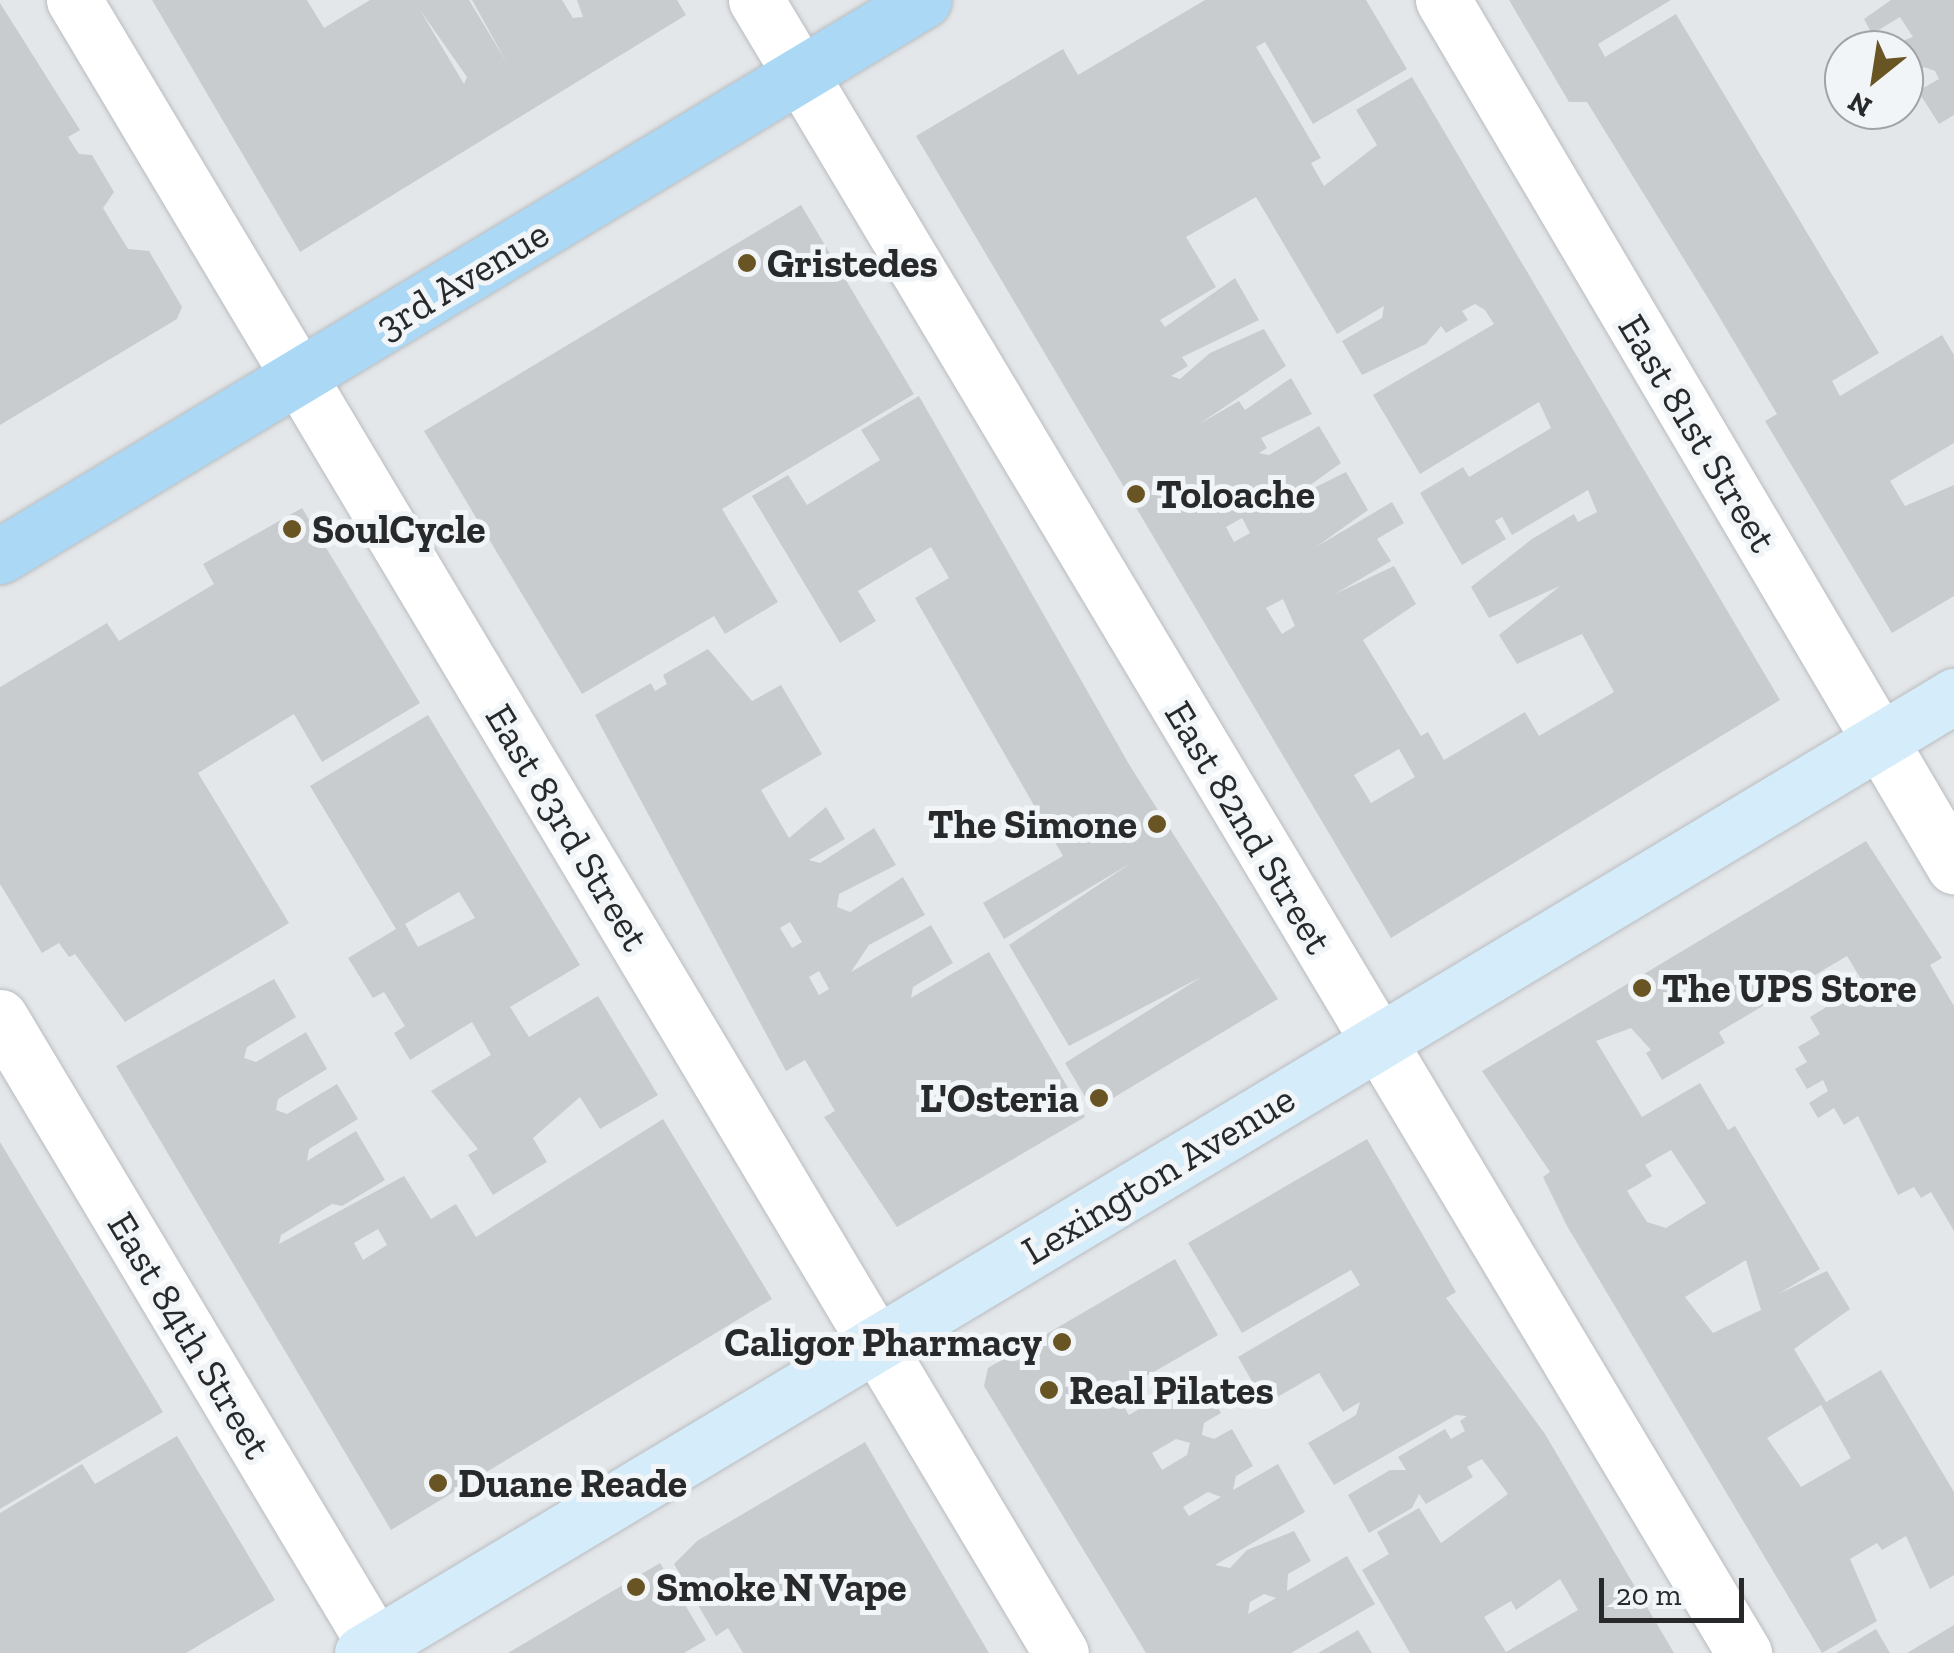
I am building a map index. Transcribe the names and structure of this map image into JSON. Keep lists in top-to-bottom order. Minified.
{"streets":{"main road":["3rd Avenue","Lexington Avenue"],"street":["East 81st Street","East 83rd Street","East 82nd Street","East 84th Street"]},"crossings":[["3rd Avenue","East 83rd Street"],["3rd Avenue","East 82nd Street"],["East 81st Street","Lexington Avenue"],["East 83rd Street","Lexington Avenue"],["East 82nd Street","Lexington Avenue"],["Lexington Avenue","East 84th Street"]],"places":["Gristedes","Toloache","SoulCycle","The Simone","The UPS Store","L'Osteria","Caligor Pharmacy","Real Pilates","Duane Reade","Smoke N Vape"],"scale_bar":"20 m","north":"bottom left"}
